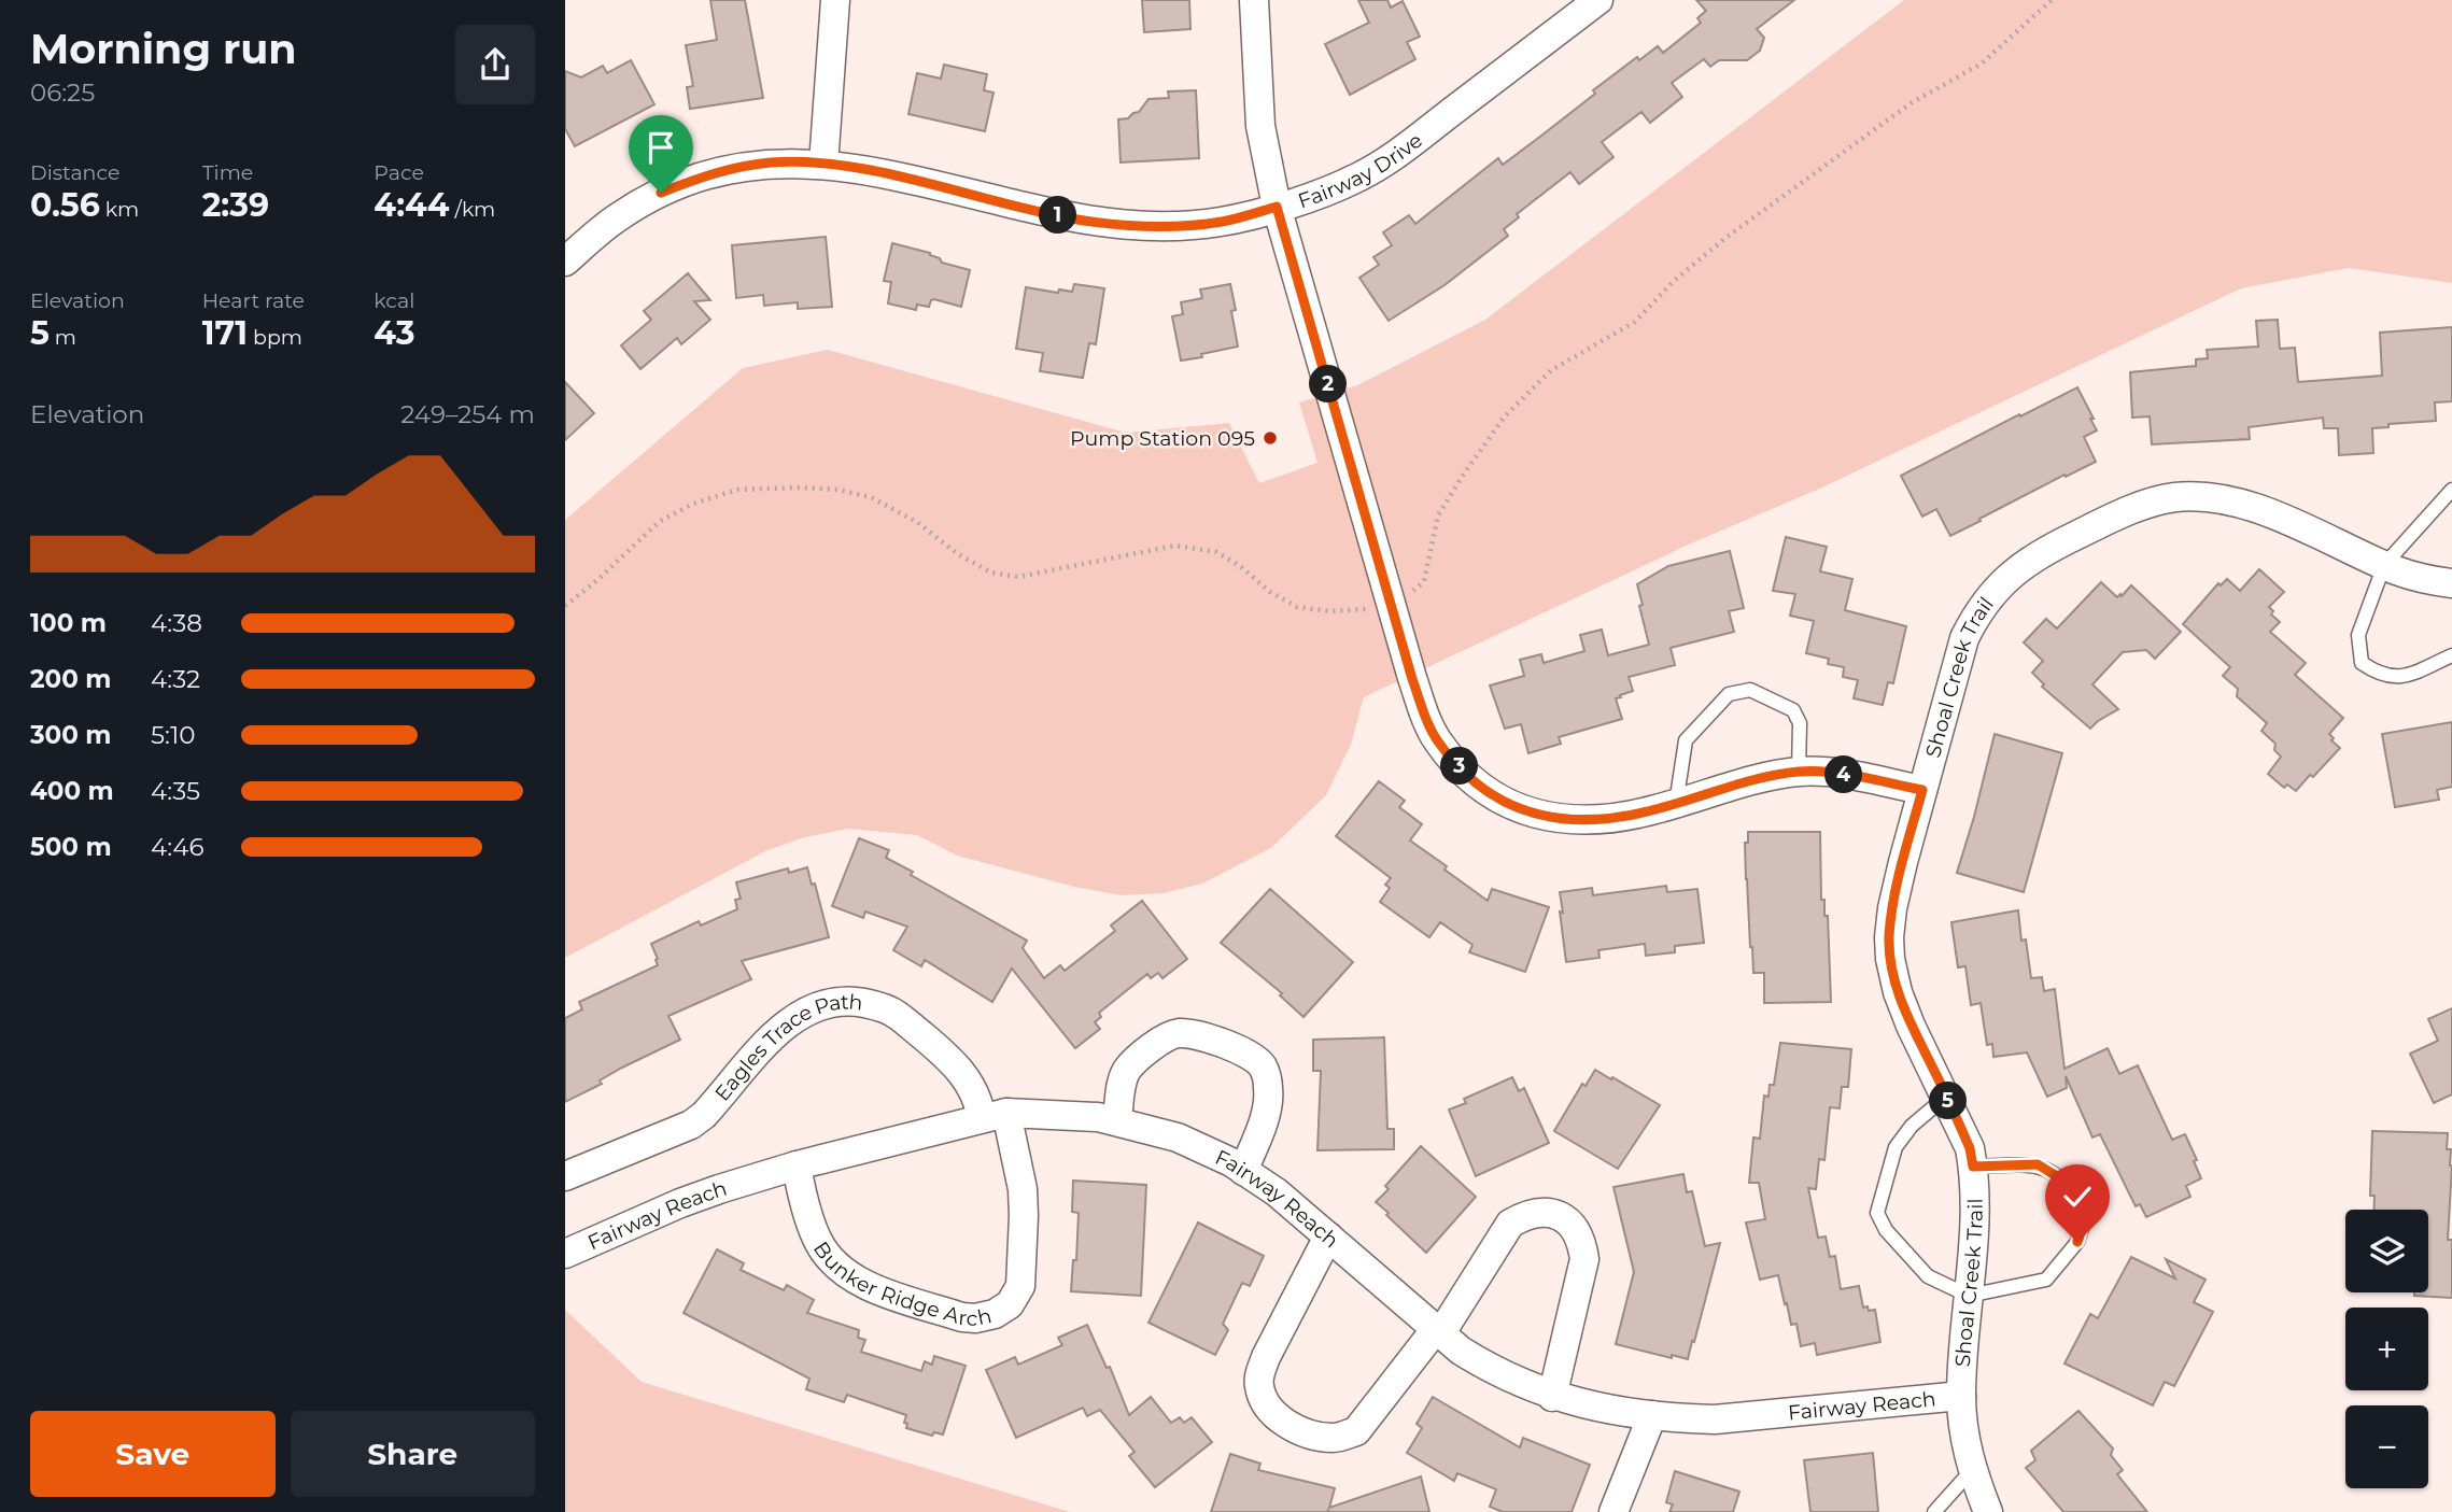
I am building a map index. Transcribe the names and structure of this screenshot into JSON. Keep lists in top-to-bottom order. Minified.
{"streets":{"street":["Fairway Drive","Shoal Creek Trail","Eagles Trace Path","Fairway Reach","Bunker Ridge Arch"]},"crossings":[["Shoal Creek Trail","Fairway Reach"],["Eagles Trace Path","Fairway Reach"],["Eagles Trace Path","Bunker Ridge Arch"],["Fairway Reach","Bunker Ridge Arch"]],"places":["Pump Station 095"],"page":{"heading":["Morning run","06:25"],"stats":[["Distance","0.56 km"],["Time","2:39"],["Pace","4:44 /km"],["Elevation","5 m"],["Heart rate","171 bpm"],["kcal","43"]],"pins":["1","2","3","4","5"],"chart":["Elevation","249–254 m"],"list":[{"name":"100 m","note":"4:38"},{"name":"200 m","note":"4:32"},{"name":"300 m","note":"5:10"},{"name":"400 m","note":"4:35"},{"name":"500 m","note":"4:46"}],"map_buttons":["+","−"],"buttons":["Save","Share"]}}
